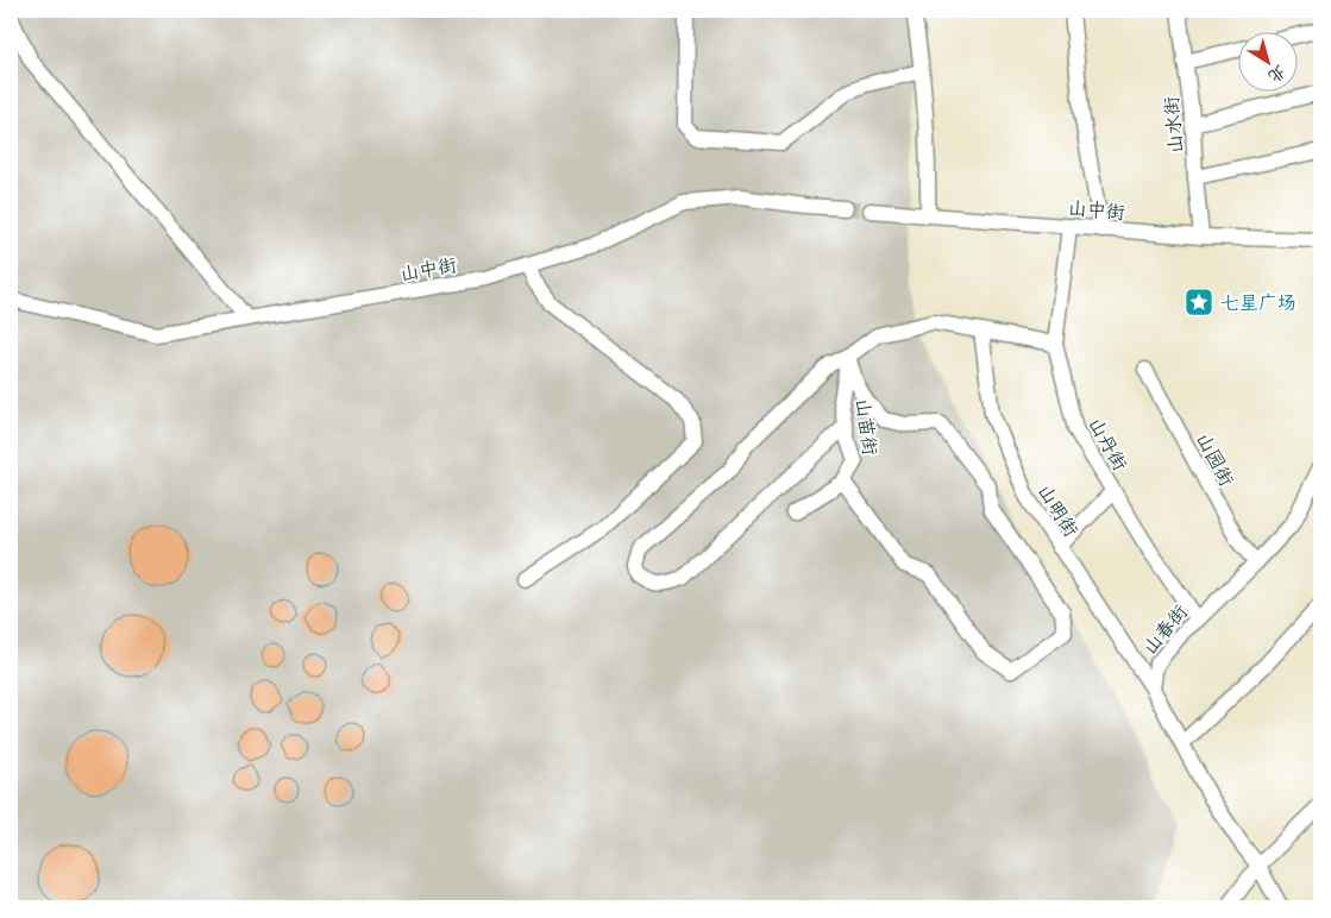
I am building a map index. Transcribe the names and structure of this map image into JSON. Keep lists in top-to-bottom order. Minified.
{"streets":{"street":["山水街","山中街","山苗街","山丹街","山园街","山明街","山春街"]},"crossings":[["山水街","山中街"],["山中街","山丹街"],["山丹街","山春街"],["山园街","山春街"],["山明街","山春街"]],"places":{"place":["七星广场"]},"north":"bottom right"}
